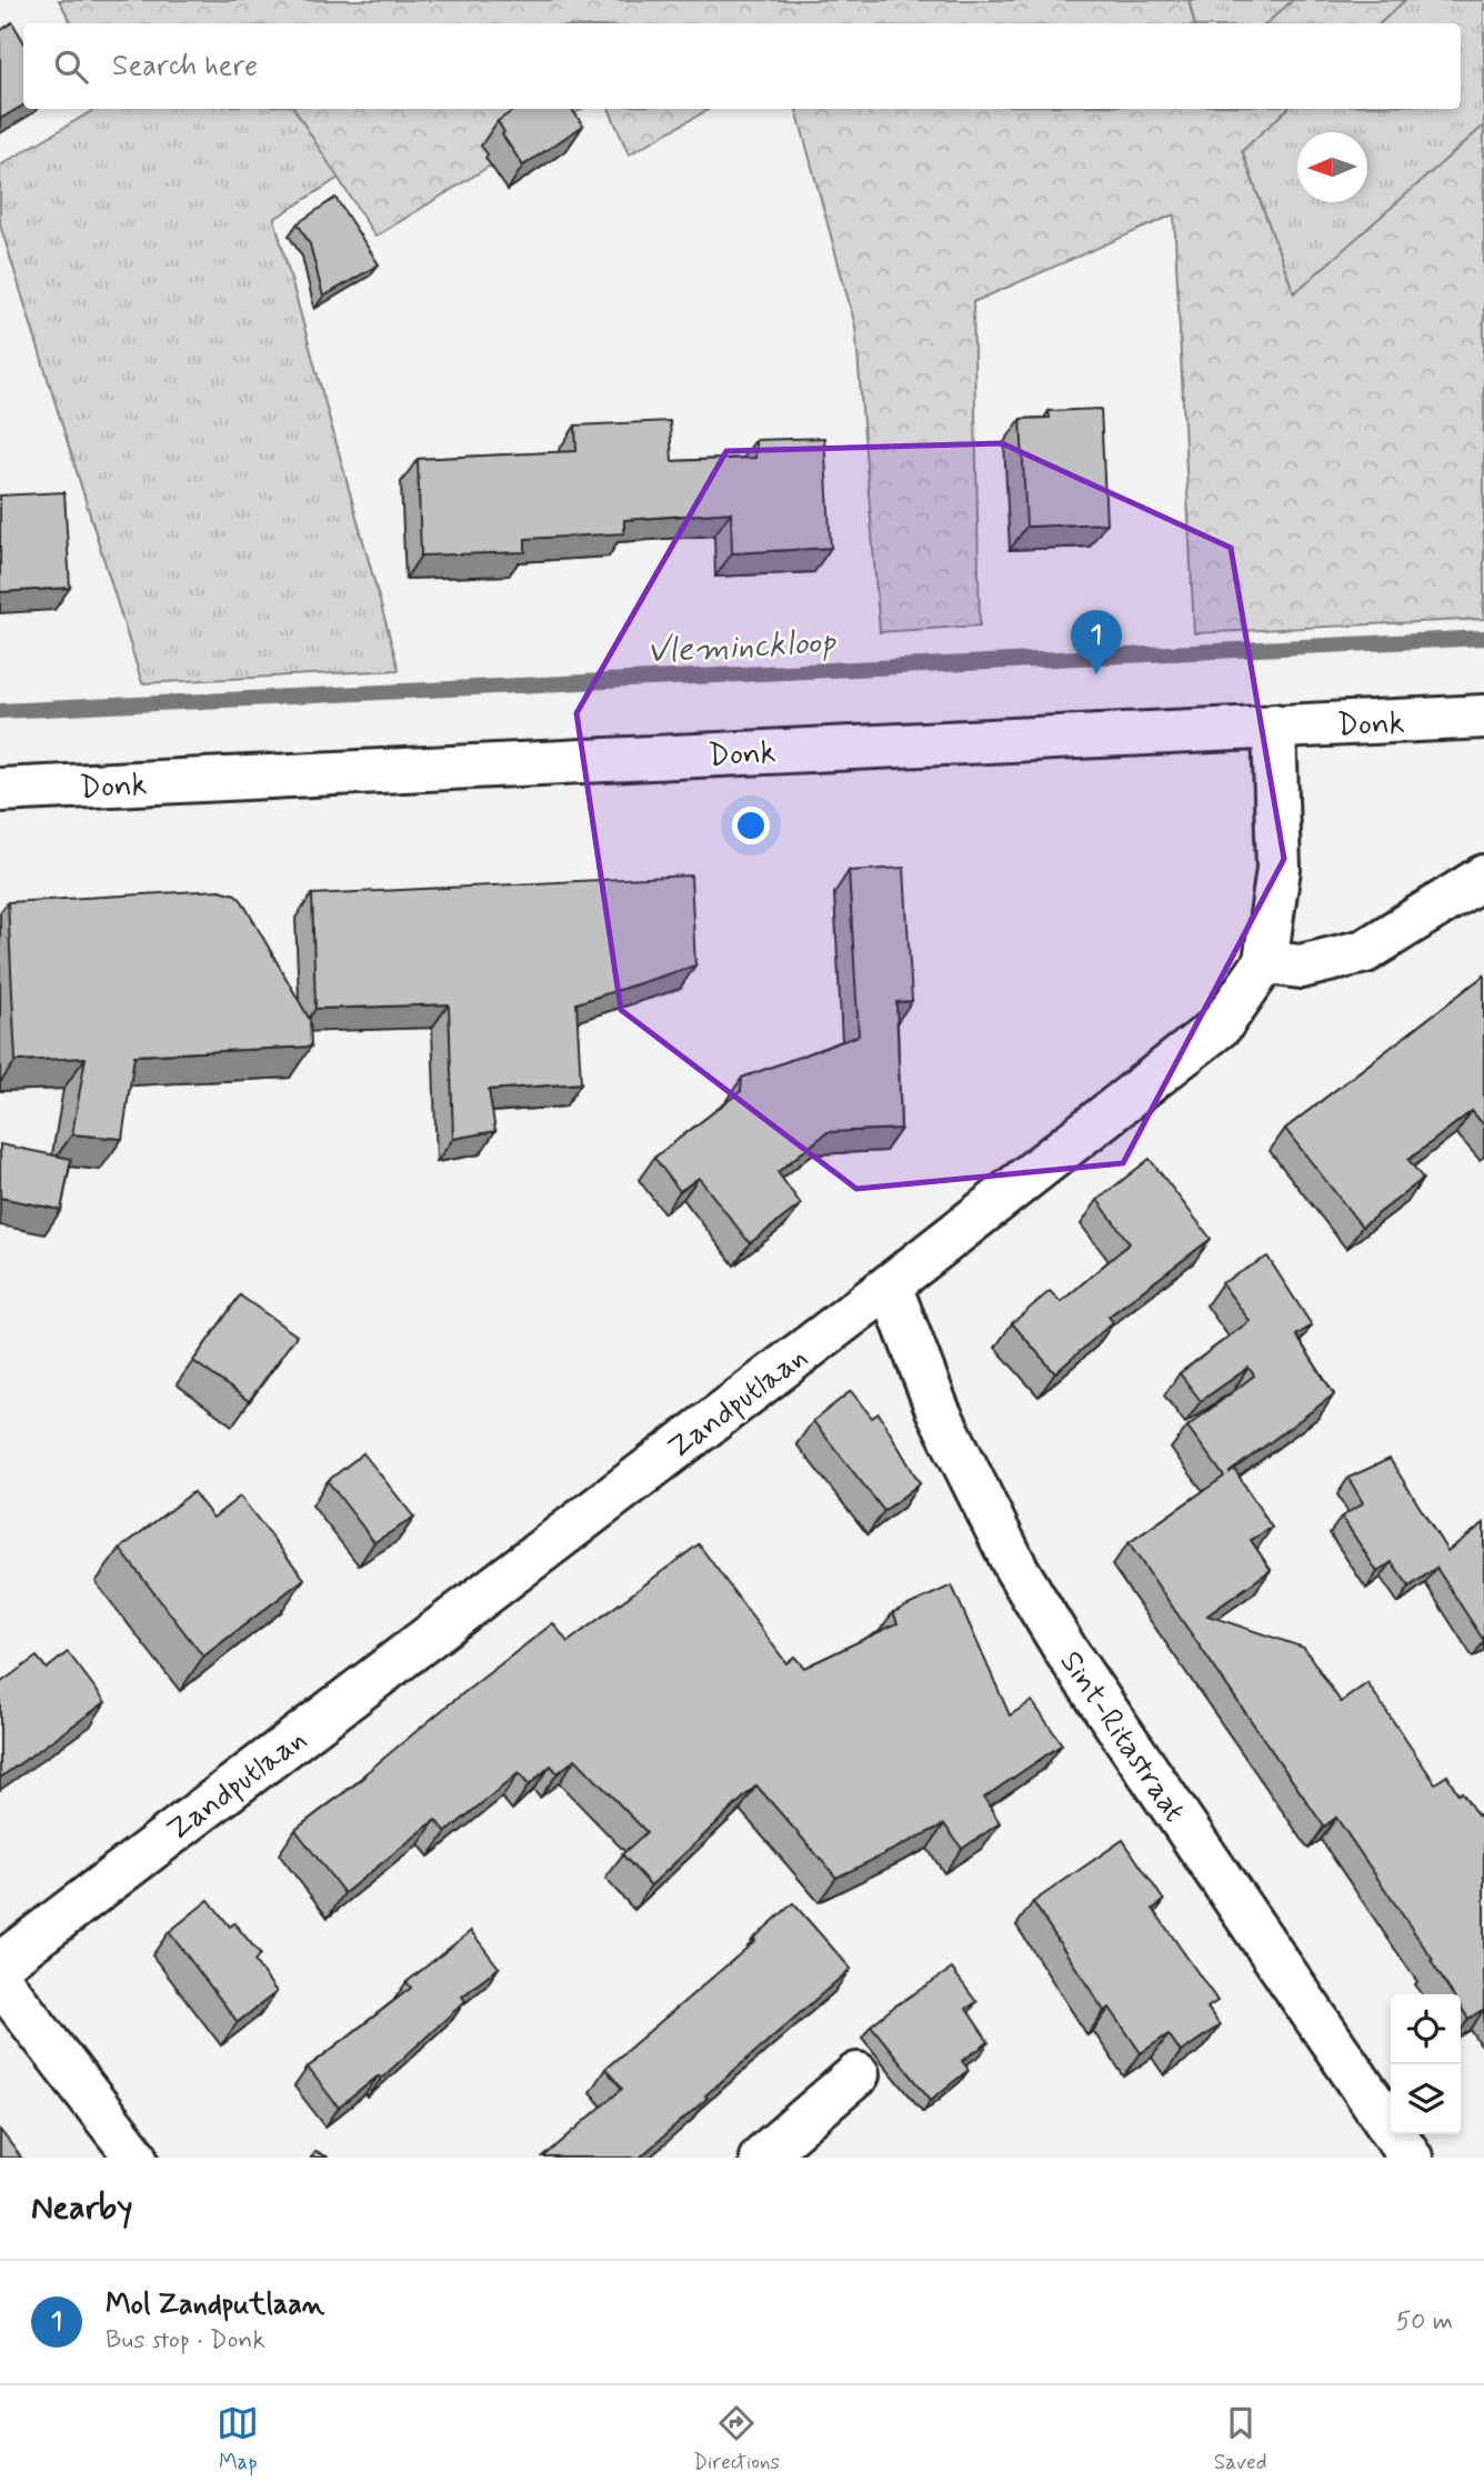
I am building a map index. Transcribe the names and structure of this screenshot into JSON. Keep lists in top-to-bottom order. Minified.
{"streets":{"street":["Donk","Zandputlaan","Sint-Ritastraat"]},"crossings":[["Donk","Zandputlaan"],["Zandputlaan","Sint-Ritastraat"]],"water":["Vleminckloop"],"north":"left","page":{"search":"Search here","pins":"1","heading":"Nearby","list":[{"mark":"1","name":"Mol Zandputlaan","note":"Bus stop · Donk","value":"50 m"}],"nav":["Map","Directions","Saved"]}}
